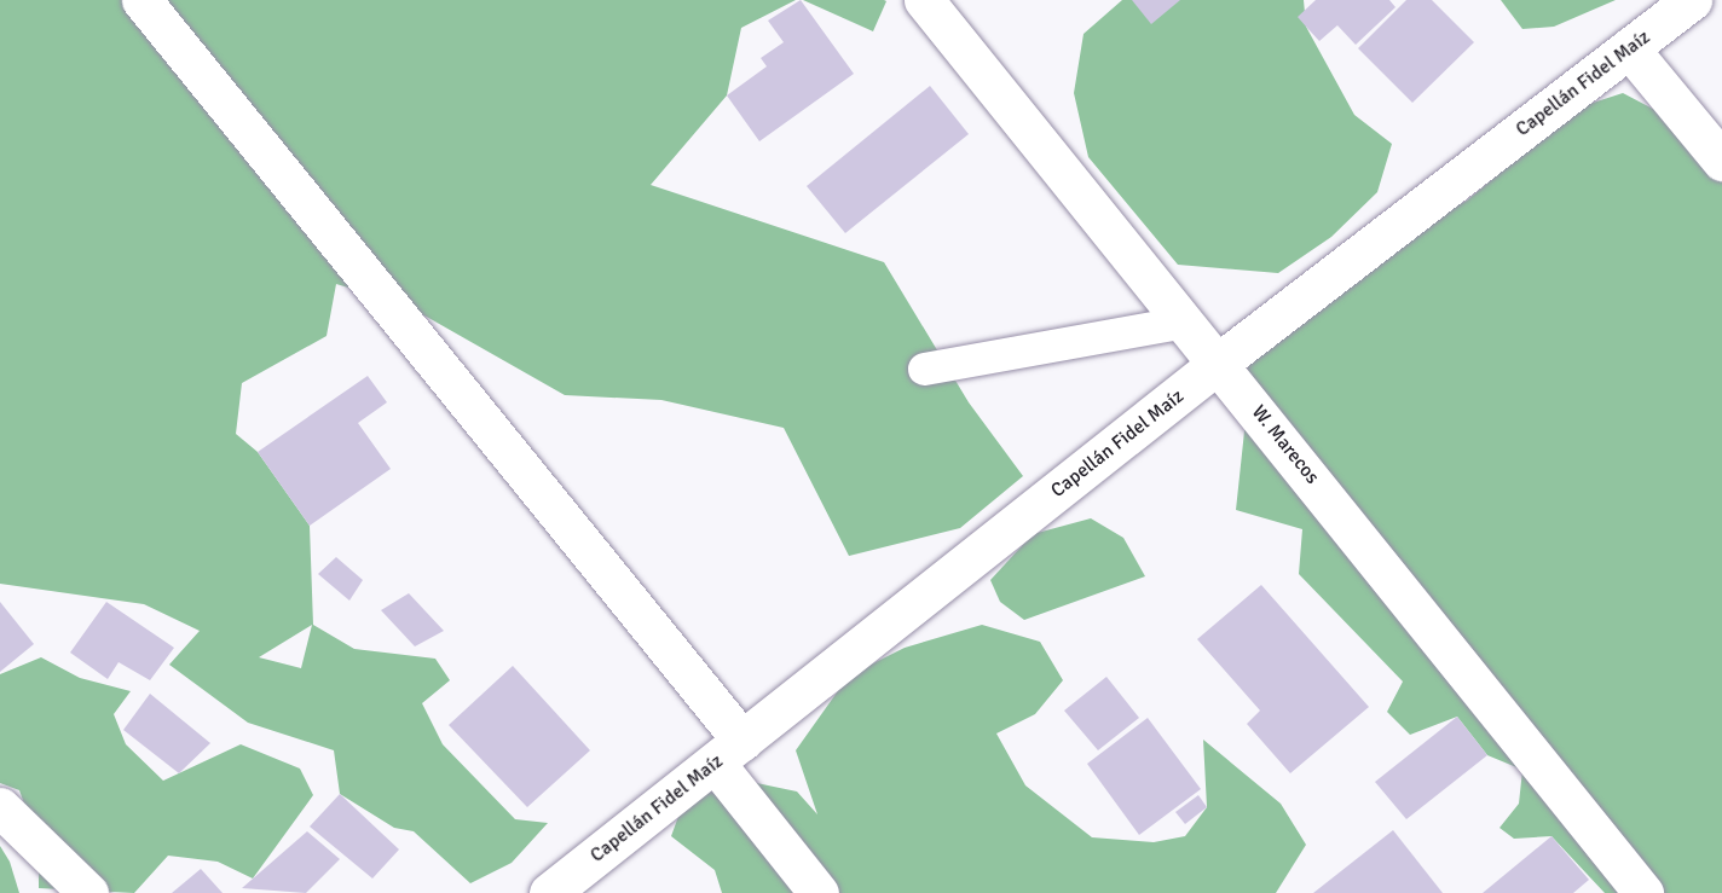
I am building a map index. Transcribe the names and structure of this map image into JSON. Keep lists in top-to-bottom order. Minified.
{"streets":{"street":["Capellán Fidel Maíz","W. Marecos"]},"crossings":[["Capellán Fidel Maíz","W. Marecos"]]}
